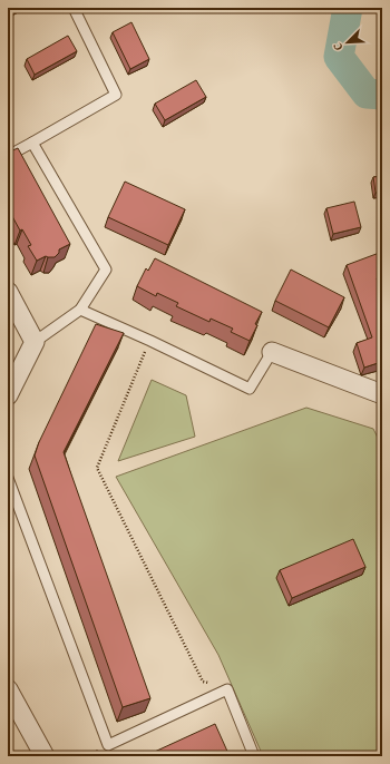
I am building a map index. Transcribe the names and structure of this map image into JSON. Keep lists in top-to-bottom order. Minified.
{"north":"bottom left"}
